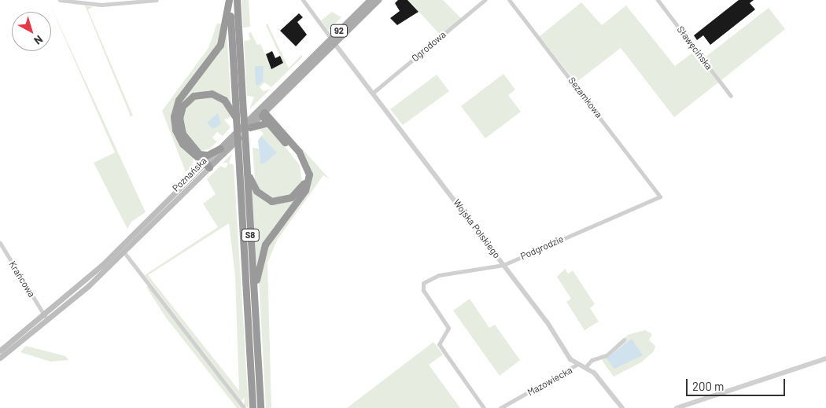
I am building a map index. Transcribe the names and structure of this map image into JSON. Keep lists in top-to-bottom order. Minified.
{"streets":{"highway":["S8"],"main road":["92","Poznańska"],"street":["Ogrodowa","Sławęcińska","Sezamkowa","Wojska Polskiego","Podgrodzie","Krańcowa","Mazowiecka"]},"crossings":[["Ogrodowa","Wojska Polskiego"],["Sezamkowa","Podgrodzie"],["Poznańska","Wojska Polskiego"],["Poznańska","Krańcowa"],["Wojska Polskiego","Podgrodzie"],["Wojska Polskiego","Mazowiecka"]],"scale_bar":"200 m","north":"bottom right"}
